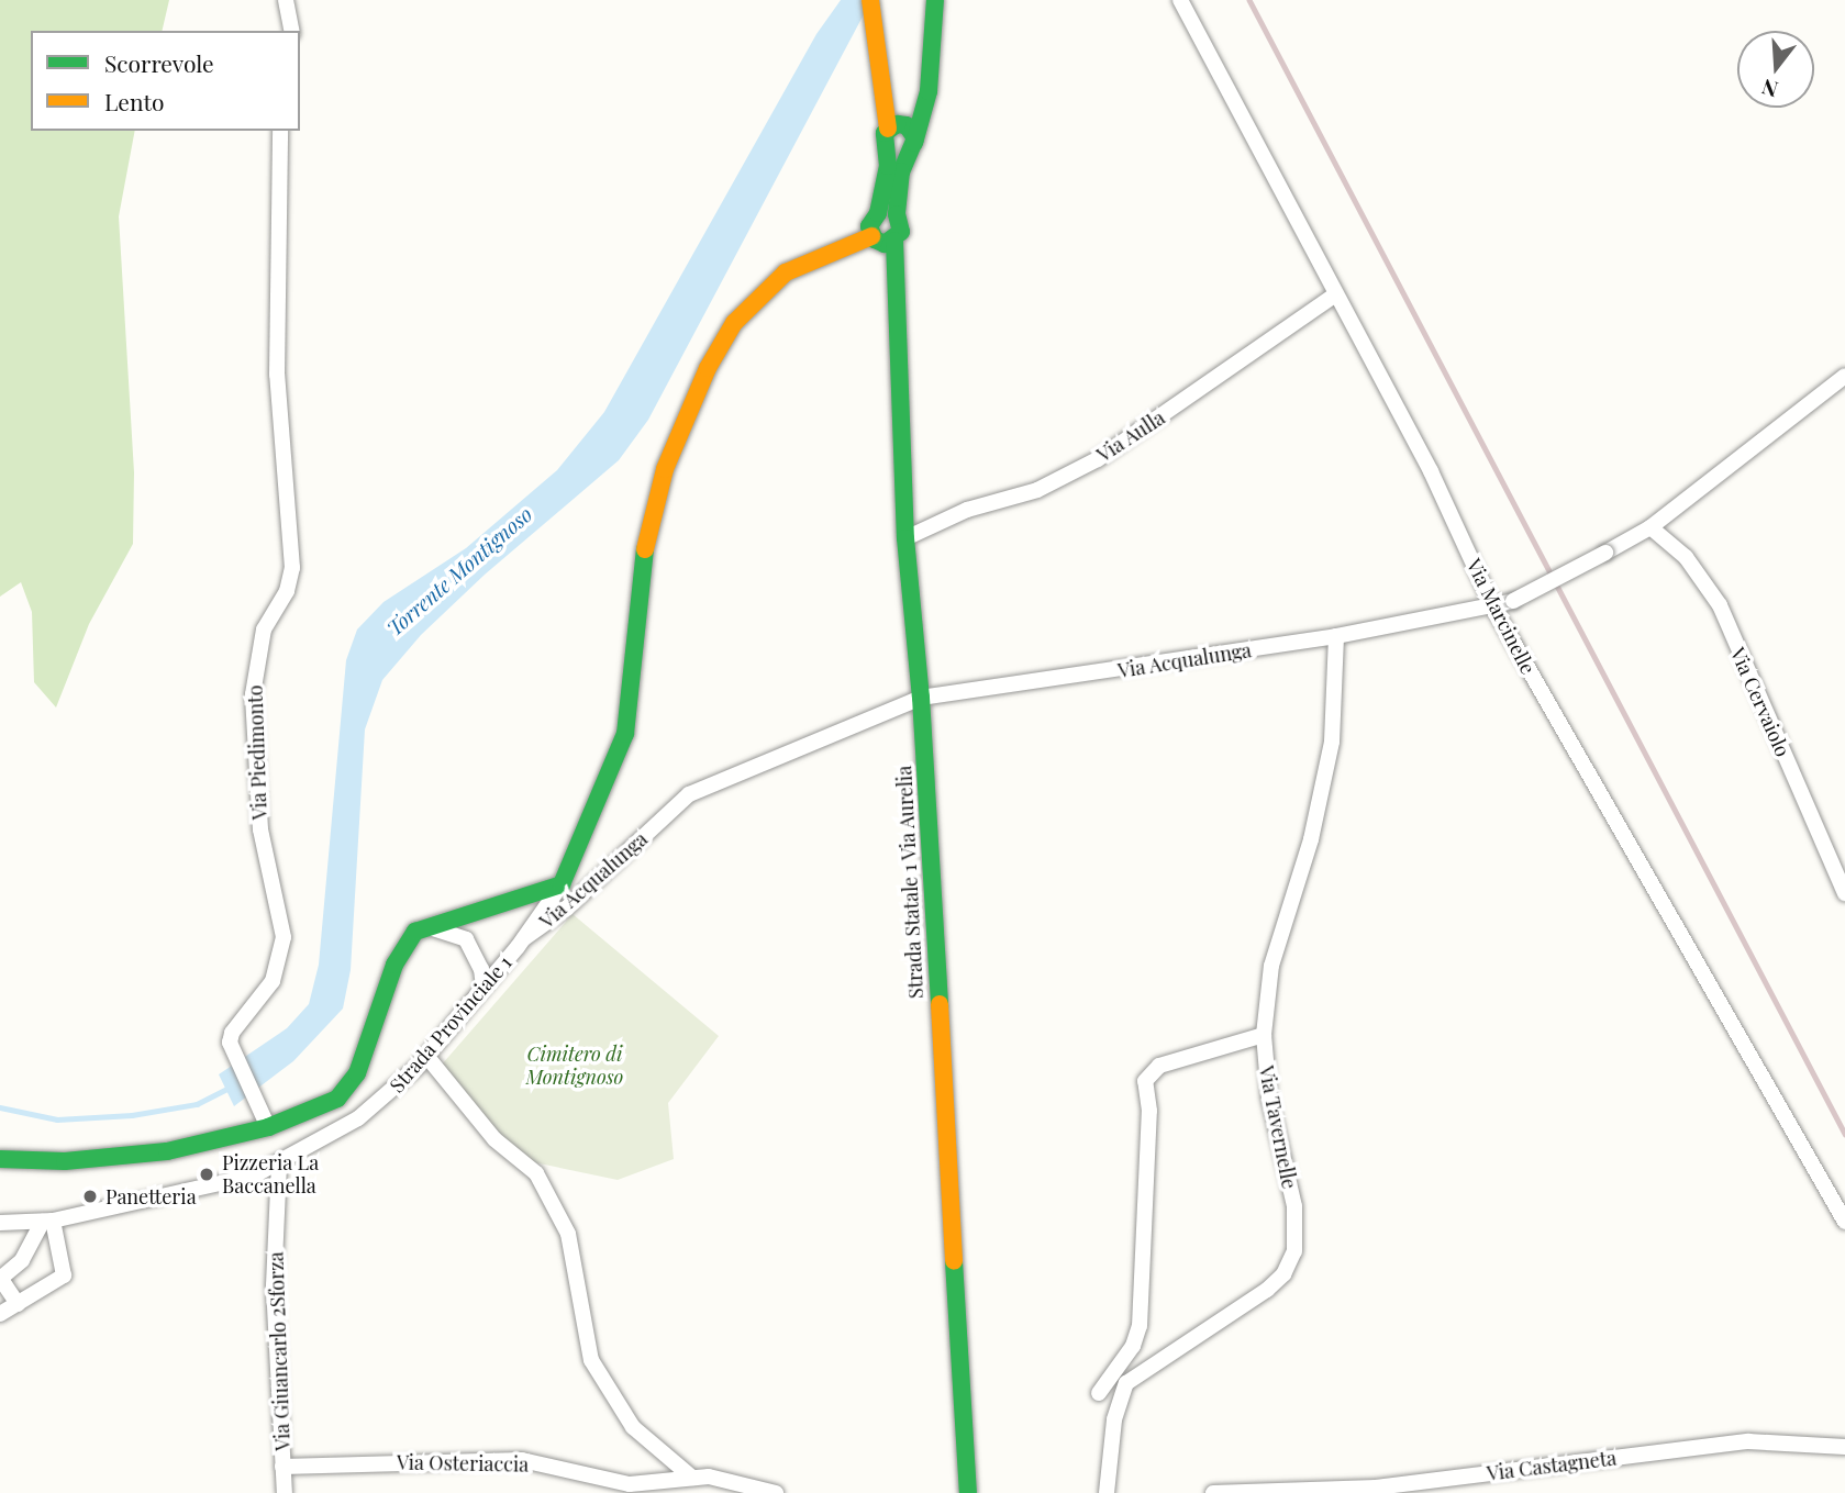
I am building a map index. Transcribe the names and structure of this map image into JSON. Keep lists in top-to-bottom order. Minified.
{"streets":{"main road":["Strada Statale 1 Via Aurelia"],"street":["Via Aulla","Via Marcinelle","Via Acqualunga","Via Cervaiolo","Via Piedimonto","Strada Provinciale 1","Via Tavernelle","Via Giuancarlo 2Sforza","Via Osteriaccia","Via Castagneta"]},"crossings":[["Via Aulla","Via Marcinelle"],["Via Aulla","Strada Statale 1 Via Aurelia"],["Via Marcinelle","Via Acqualunga"],["Via Acqualunga","Via Cervaiolo"],["Via Acqualunga","Strada Statale 1 Via Aurelia"],["Via Acqualunga","Strada Provinciale 1"],["Via Acqualunga","Via Tavernelle"],["Strada Provinciale 1","Via Giuancarlo 2Sforza"],["Via Giuancarlo 2Sforza","Via Osteriaccia"]],"water":["Torrente Montignoso"],"parks":["Cimitero di Montignoso"],"places":["Pizzeria La Baccanella","Panetteria"],"legend":["Scorrevole","Lento"],"north":"bottom"}
